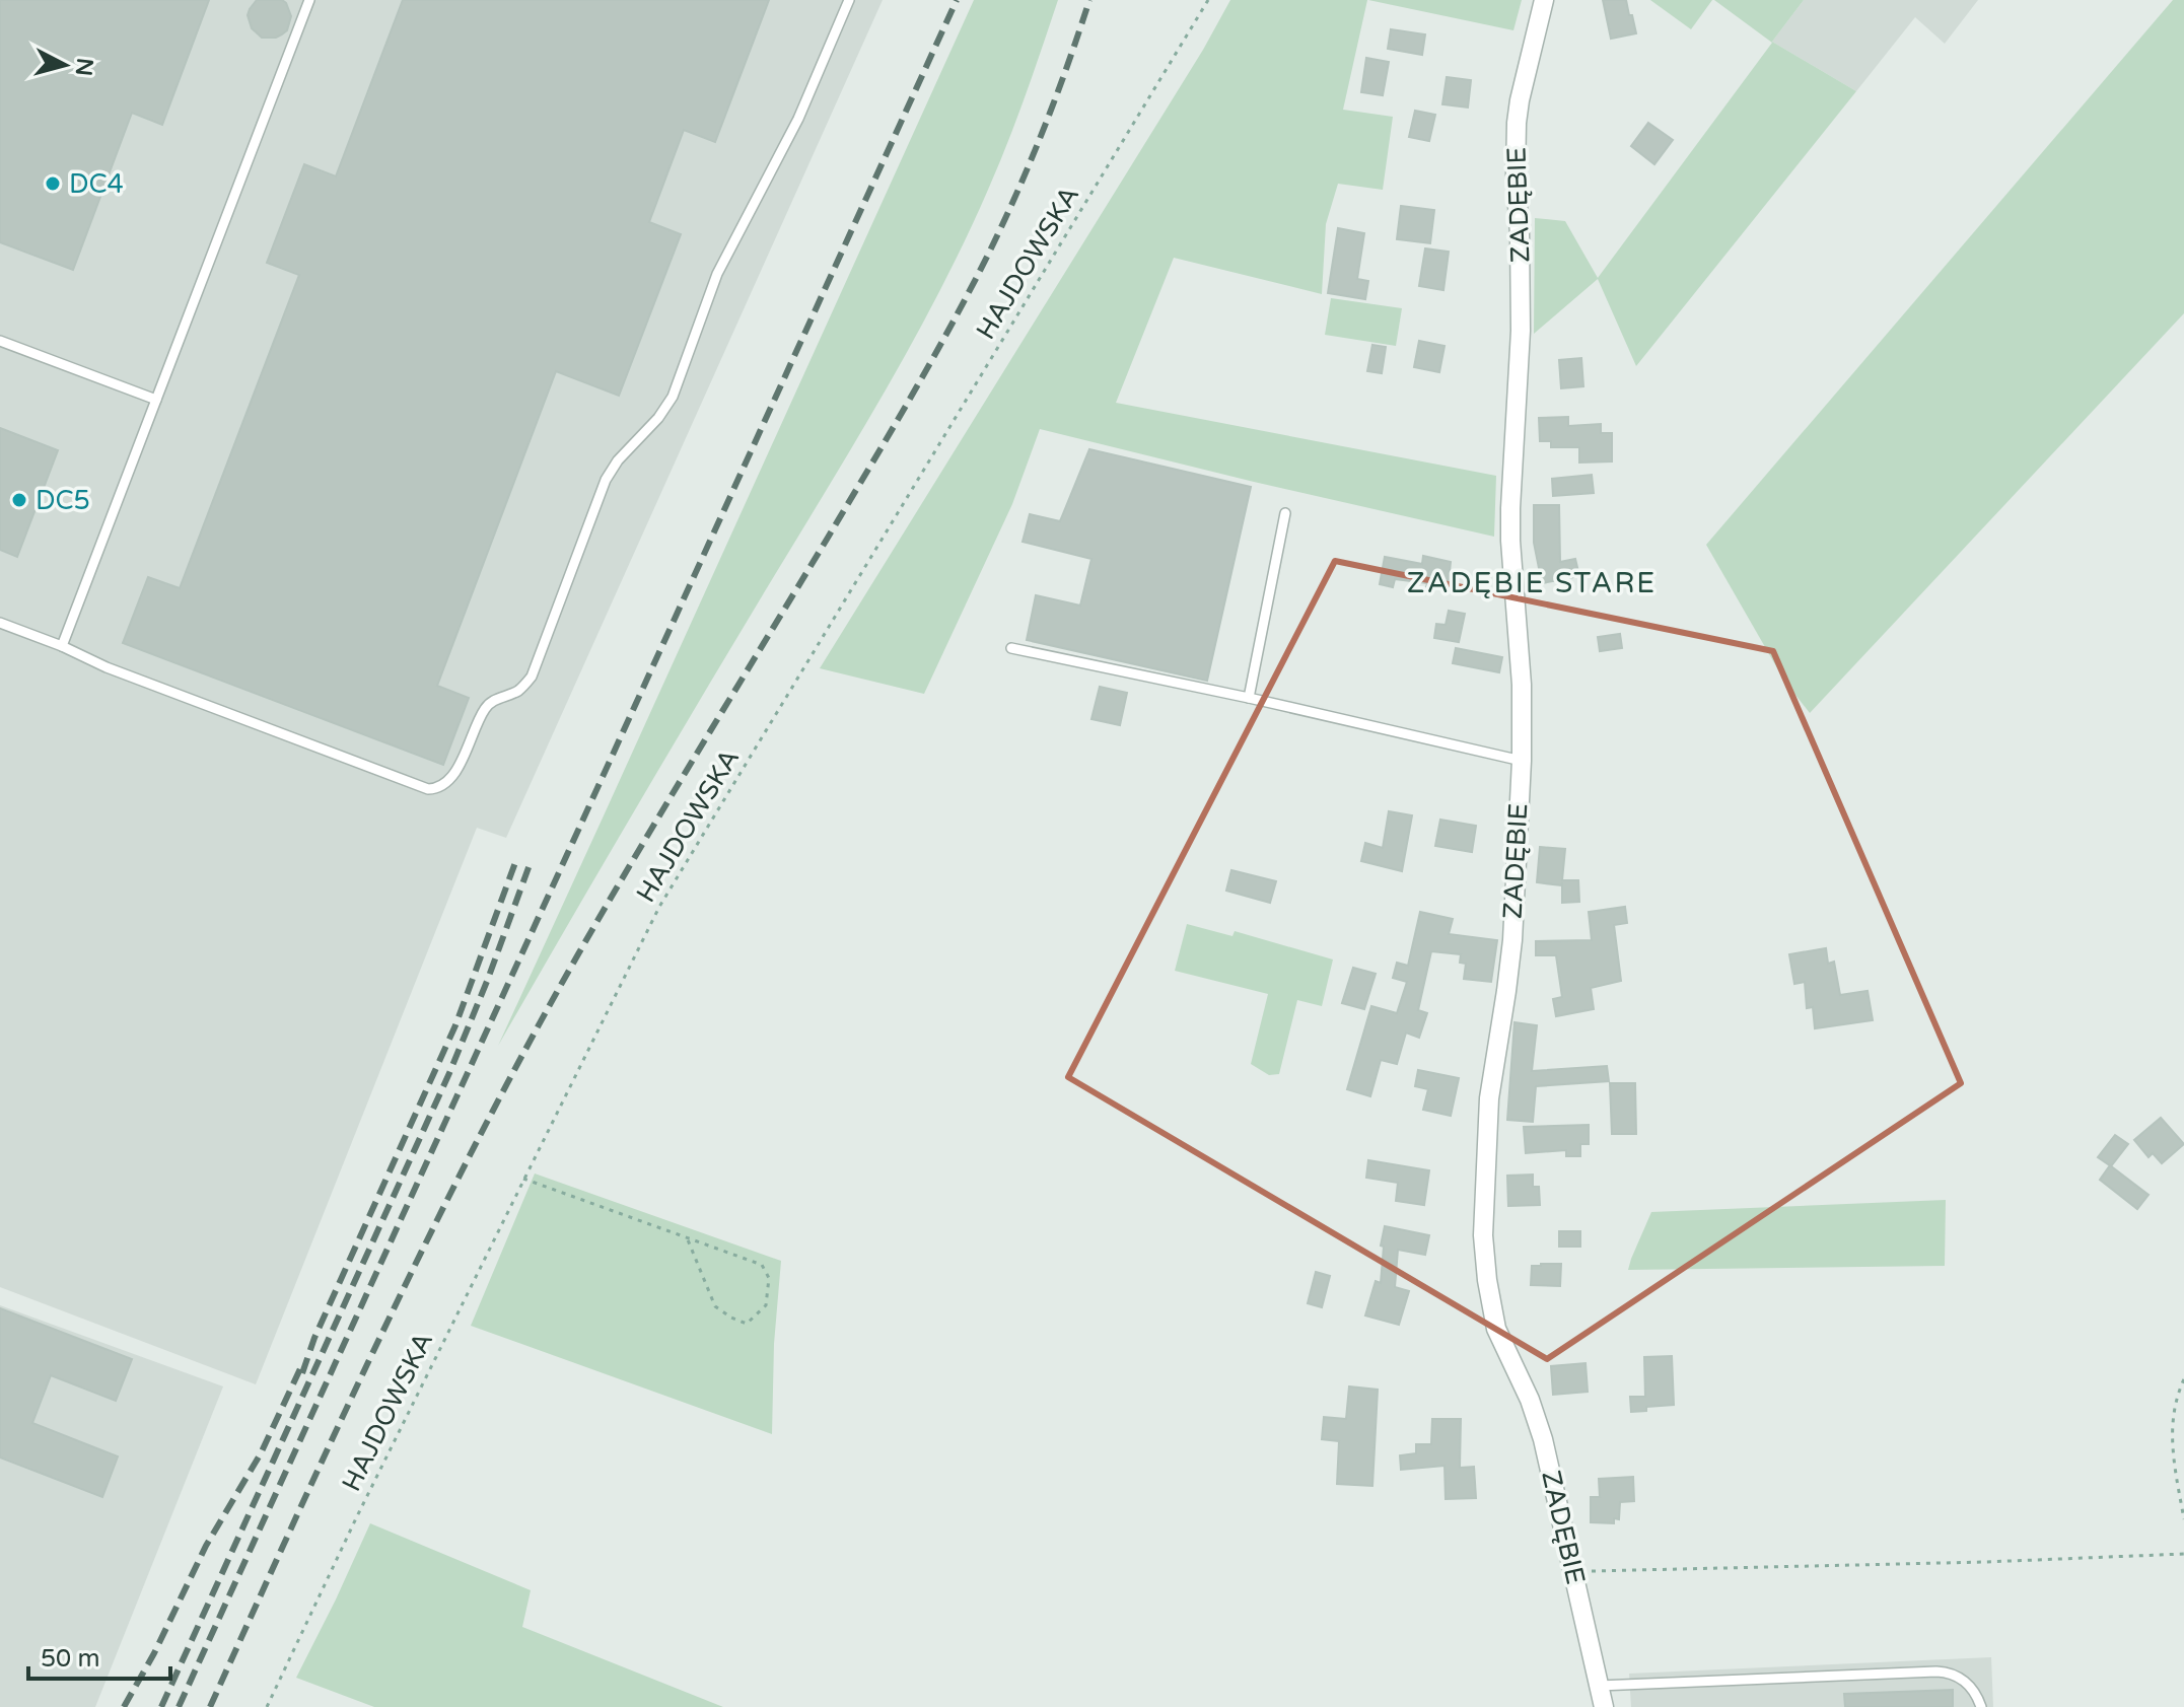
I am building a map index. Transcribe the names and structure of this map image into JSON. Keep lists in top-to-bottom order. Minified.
{"streets":{"street":["ZADĘBIE"],"path":["HAJDOWSKA"]},"districts":["ZADĘBIE STARE"],"places":["DC4","DC5"],"scale_bar":"50 m","north":"right"}
